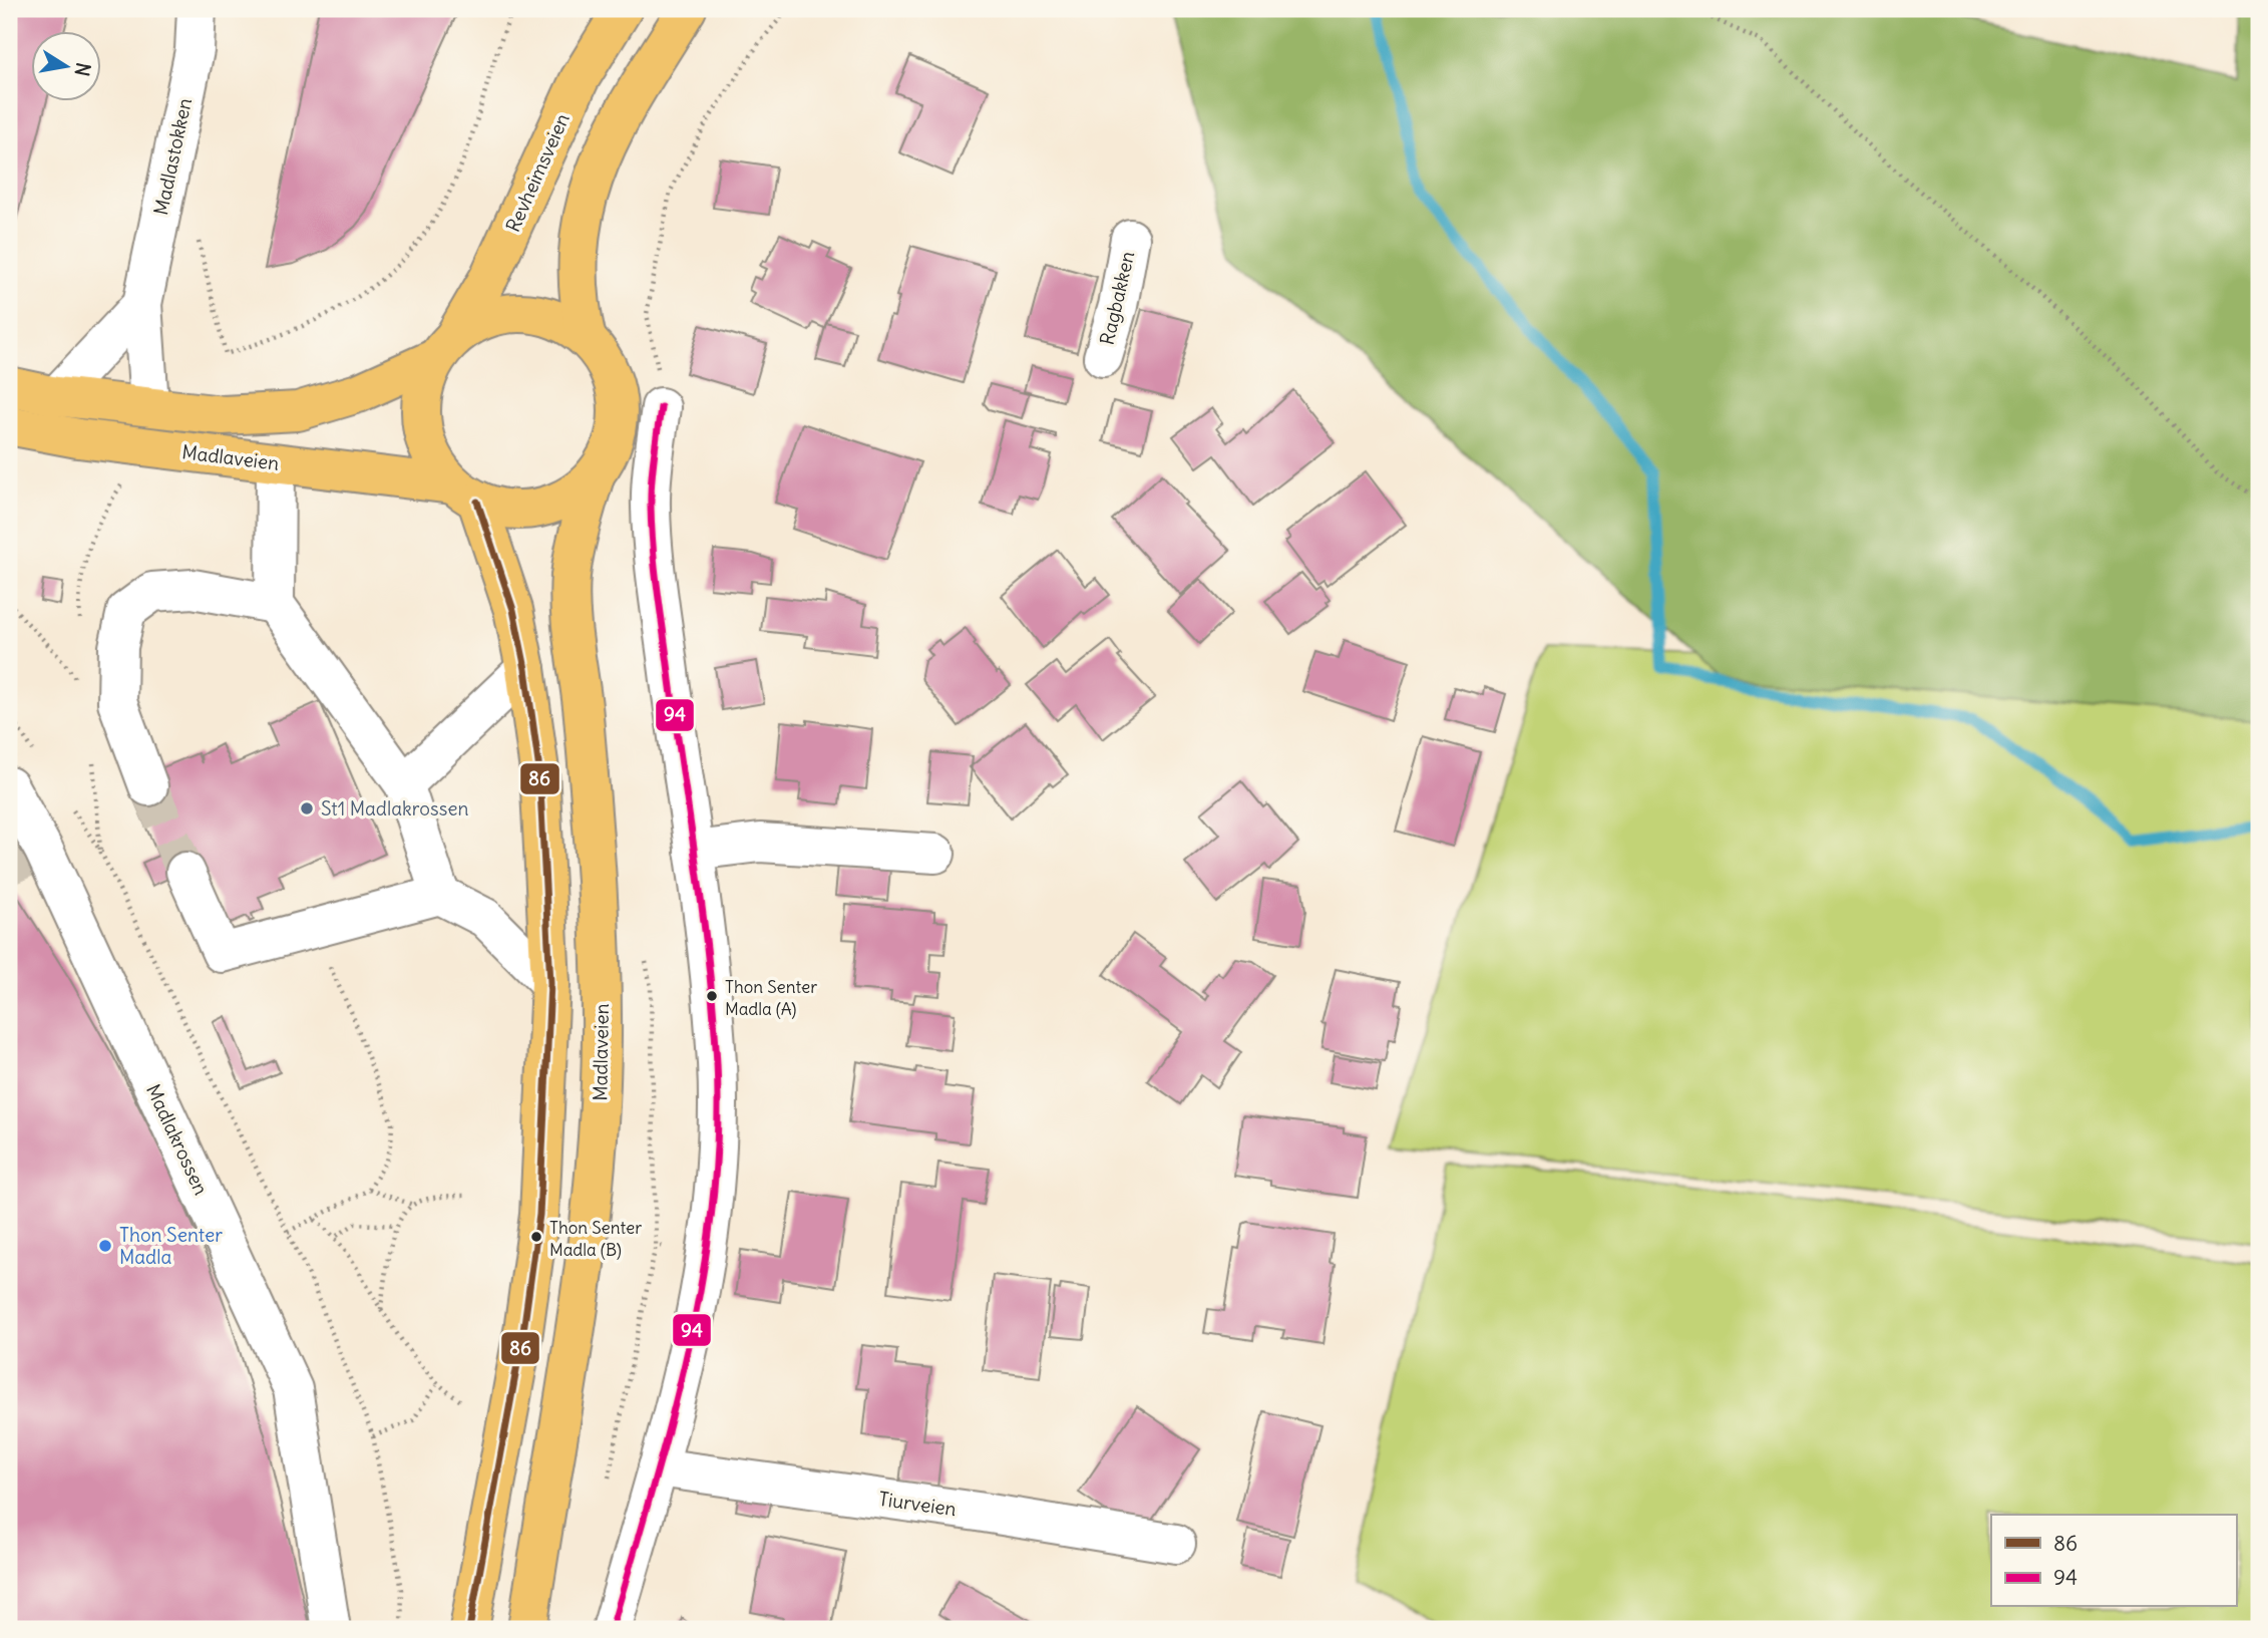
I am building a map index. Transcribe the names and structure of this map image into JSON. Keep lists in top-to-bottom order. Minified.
{"streets":{"main road":["Revheimsveien","Madlaveien"],"street":["Madlastokken","Ragbakken","Madlakrossen","Tiurveien"]},"crossings":[["Revheimsveien","Madlaveien"]],"places":["St1 Madlakrossen","Thon Senter Madla (A)","Thon Senter Madla (B)","Thon Senter Madla"],"lines":["transit line 94","transit line 86"],"legend":["86","94"],"north":"right"}
